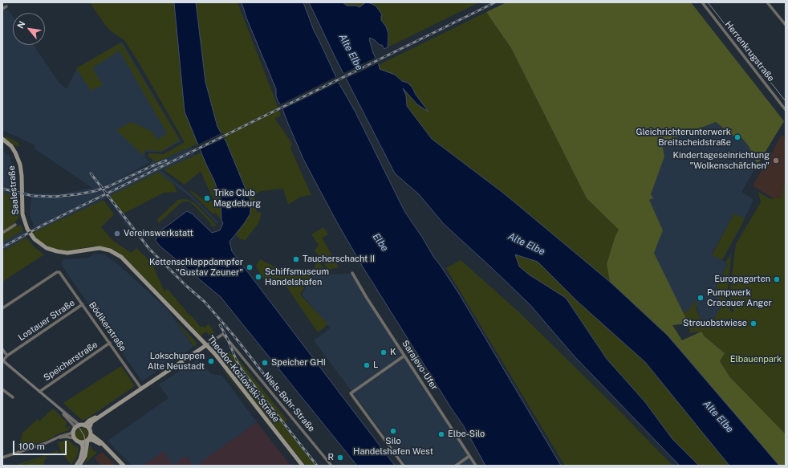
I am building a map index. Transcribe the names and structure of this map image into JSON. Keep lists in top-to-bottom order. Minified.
{"streets":{"main road":["Saalestraße","Theodor-Kozlowski-Straße"],"street":["Herrenkrugstraße","Lostauer Straße","Bödikerstraße","Speicherstraße","Sarajevo-Ufer","Niels-Bohr-Straße"]},"crossings":[["Saalestraße","Theodor-Kozlowski-Straße"],["Lostauer Straße","Bödikerstraße"],["Bödikerstraße","Speicherstraße"],["Theodor-Kozlowski-Straße","Niels-Bohr-Straße"]],"water":["Alte Elbe","Elbe"],"parks":["Elbauenpark"],"places":["Gleichrichterunterwerk Breitscheidstraße","Kindertageseinrichtung \"Wolkenschäfchen\"","Trike Club Magdeburg","Vereinswerkstatt","Taucherschacht II","Kettenschleppdampfer \"Gustav Zeuner\"","Schiffsmuseum Handelshafen","Europagarten","Pumpwerk Cracauer Anger","Streuobstwiese","K","Lokschuppen Alte Neustadt","Speicher GHI","L","Silo Handelshafen West","Elbe-Silo","R"],"scale_bar":"100 m","north":"top left"}
